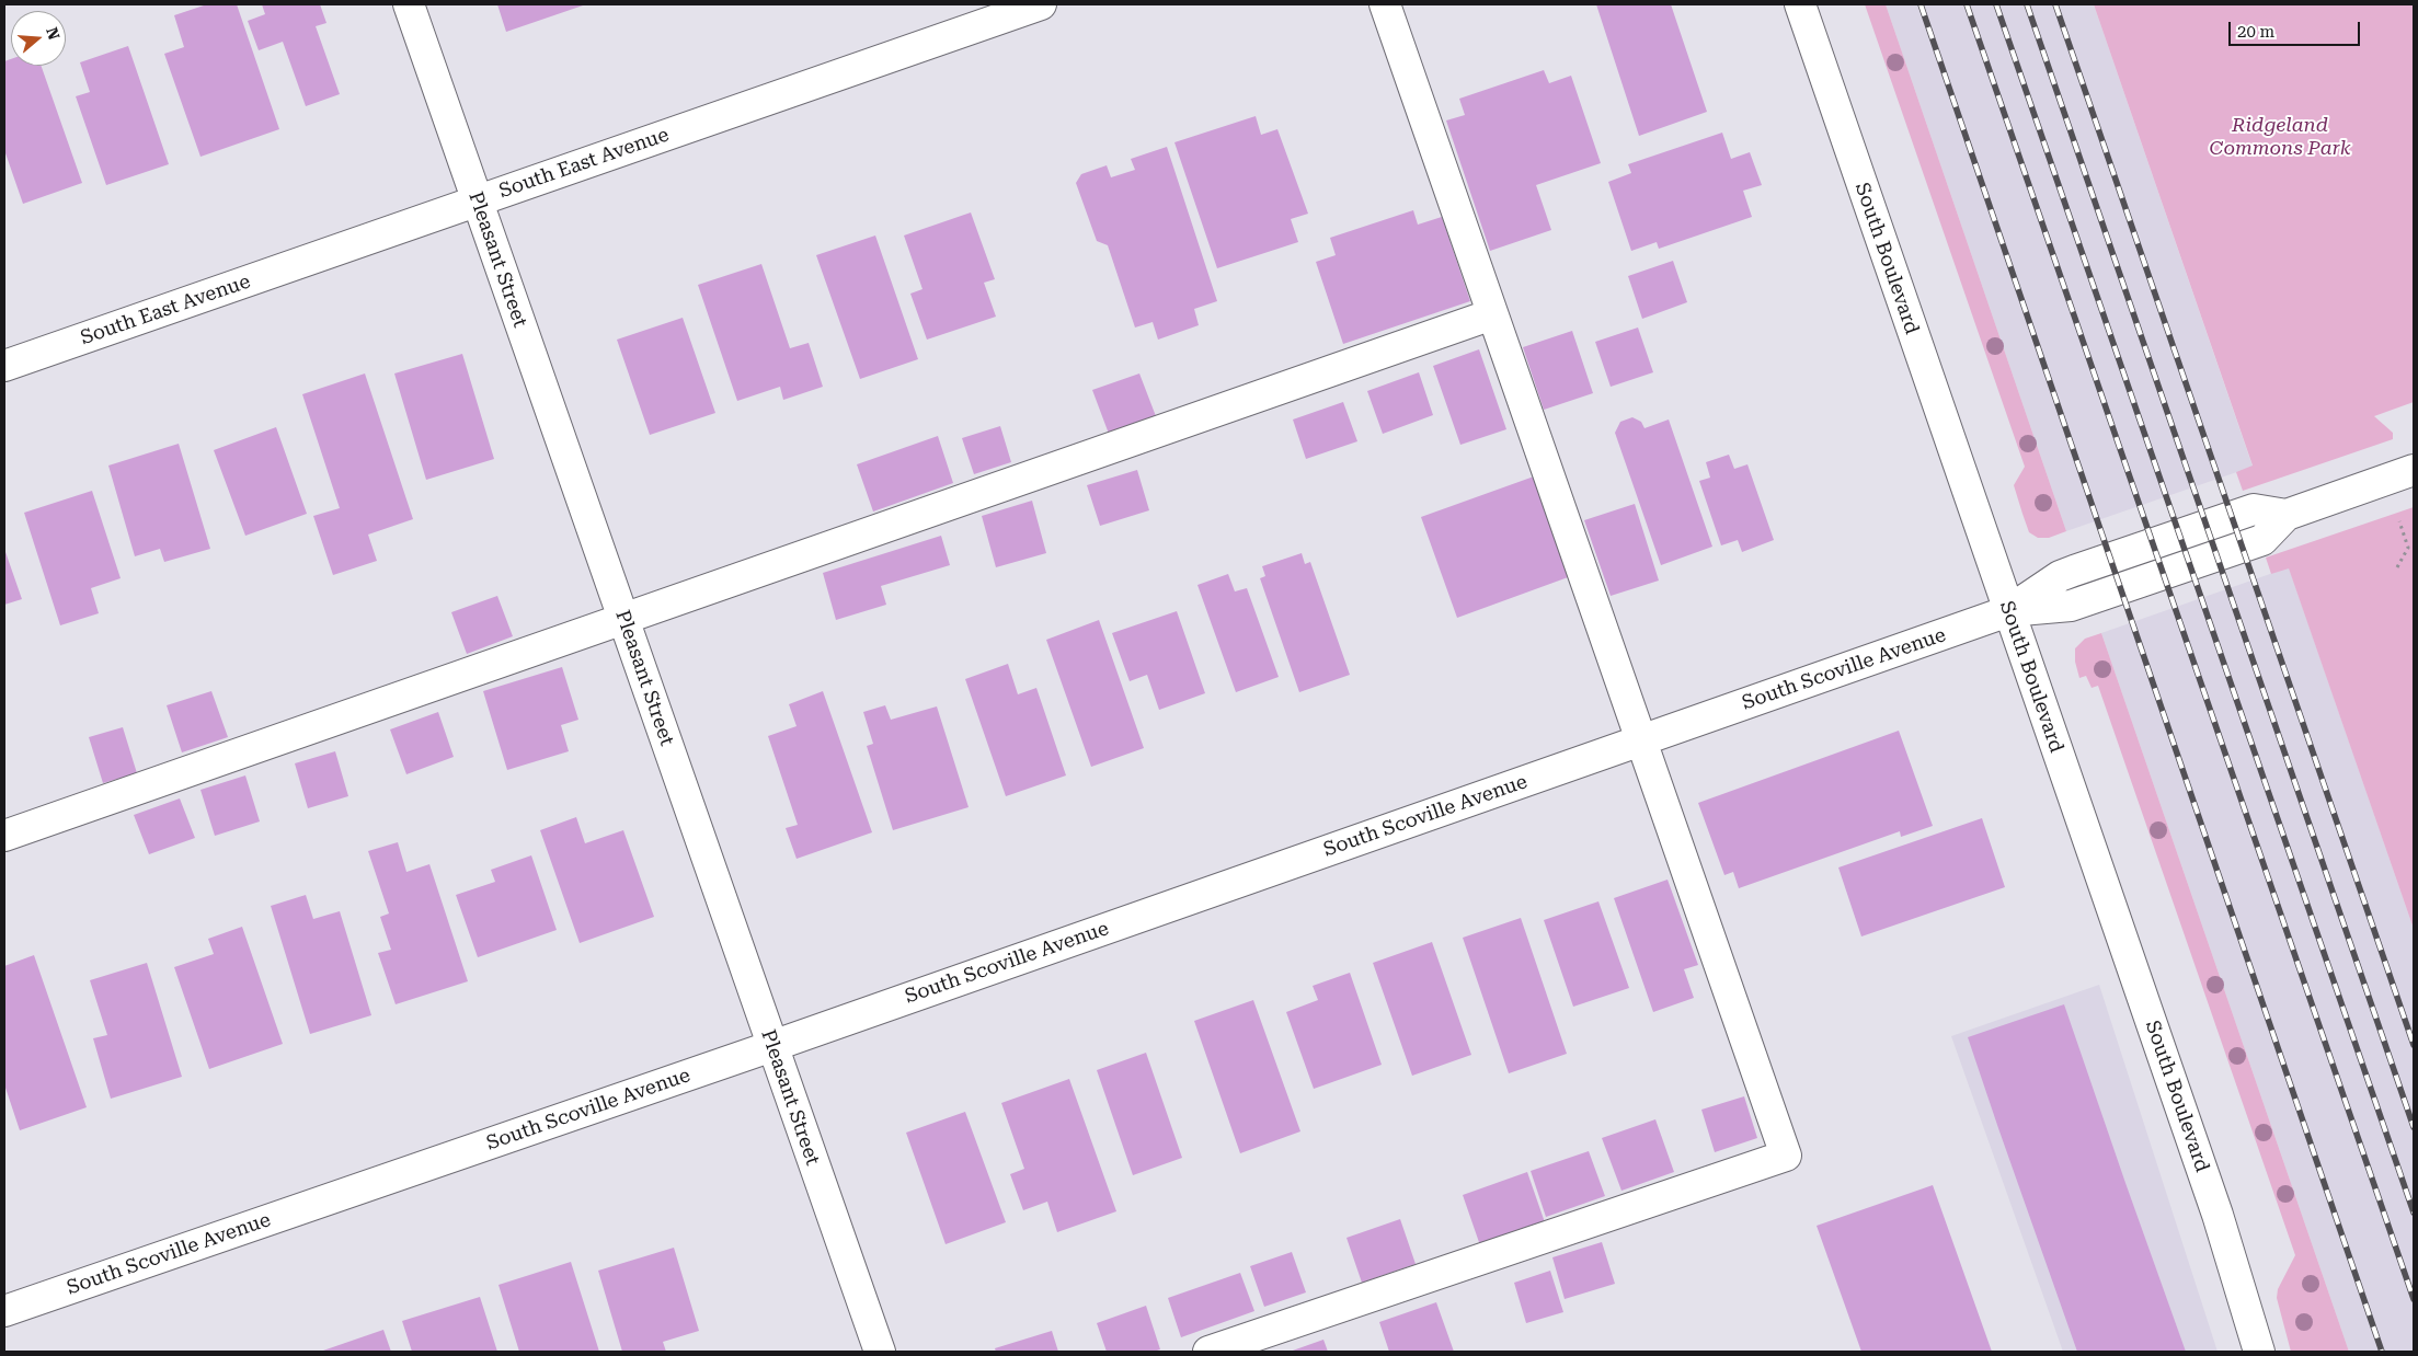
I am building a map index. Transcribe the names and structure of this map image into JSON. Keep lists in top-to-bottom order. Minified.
{"streets":{"street":["South East Avenue","South Boulevard","Pleasant Street","South Scoville Avenue"]},"crossings":[["South East Avenue","Pleasant Street"],["South Boulevard","South Scoville Avenue"],["Pleasant Street","South Scoville Avenue"]],"parks":["Ridgeland Commons Park"],"scale_bar":"20 m","north":"right"}
